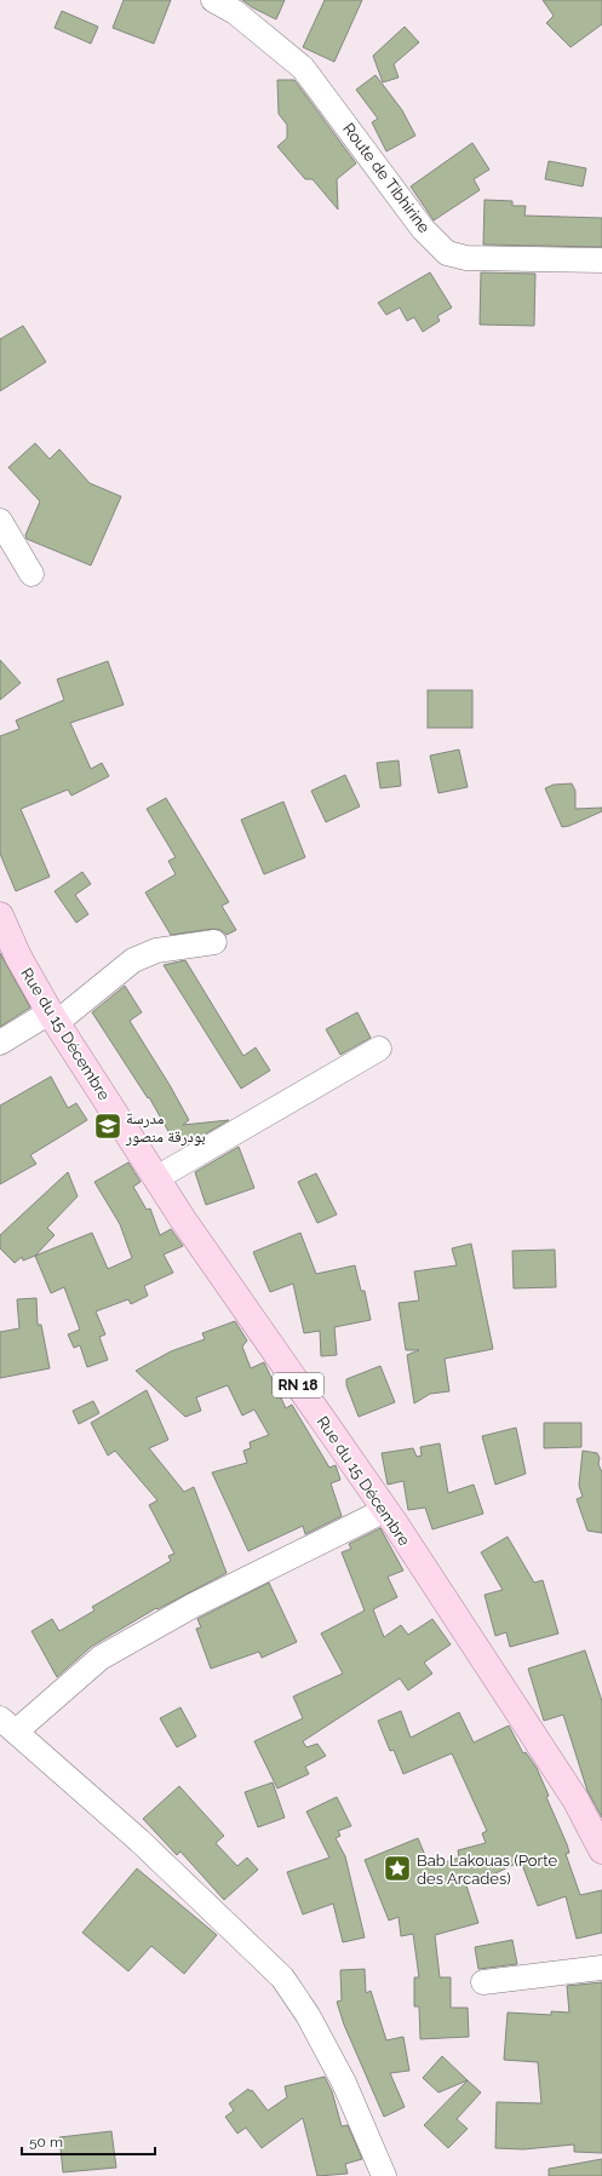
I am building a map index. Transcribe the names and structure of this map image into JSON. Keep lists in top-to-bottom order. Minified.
{"streets":{"main road":["Rue du 15 Décembre","RN 18"],"street":["Route de Tibhirine"]},"places":{"school or university":["مدرسة بودرقة منصور"],"place":["Bab Lakouas (Porte des Arcades)"]},"scale_bar":"50 m"}
